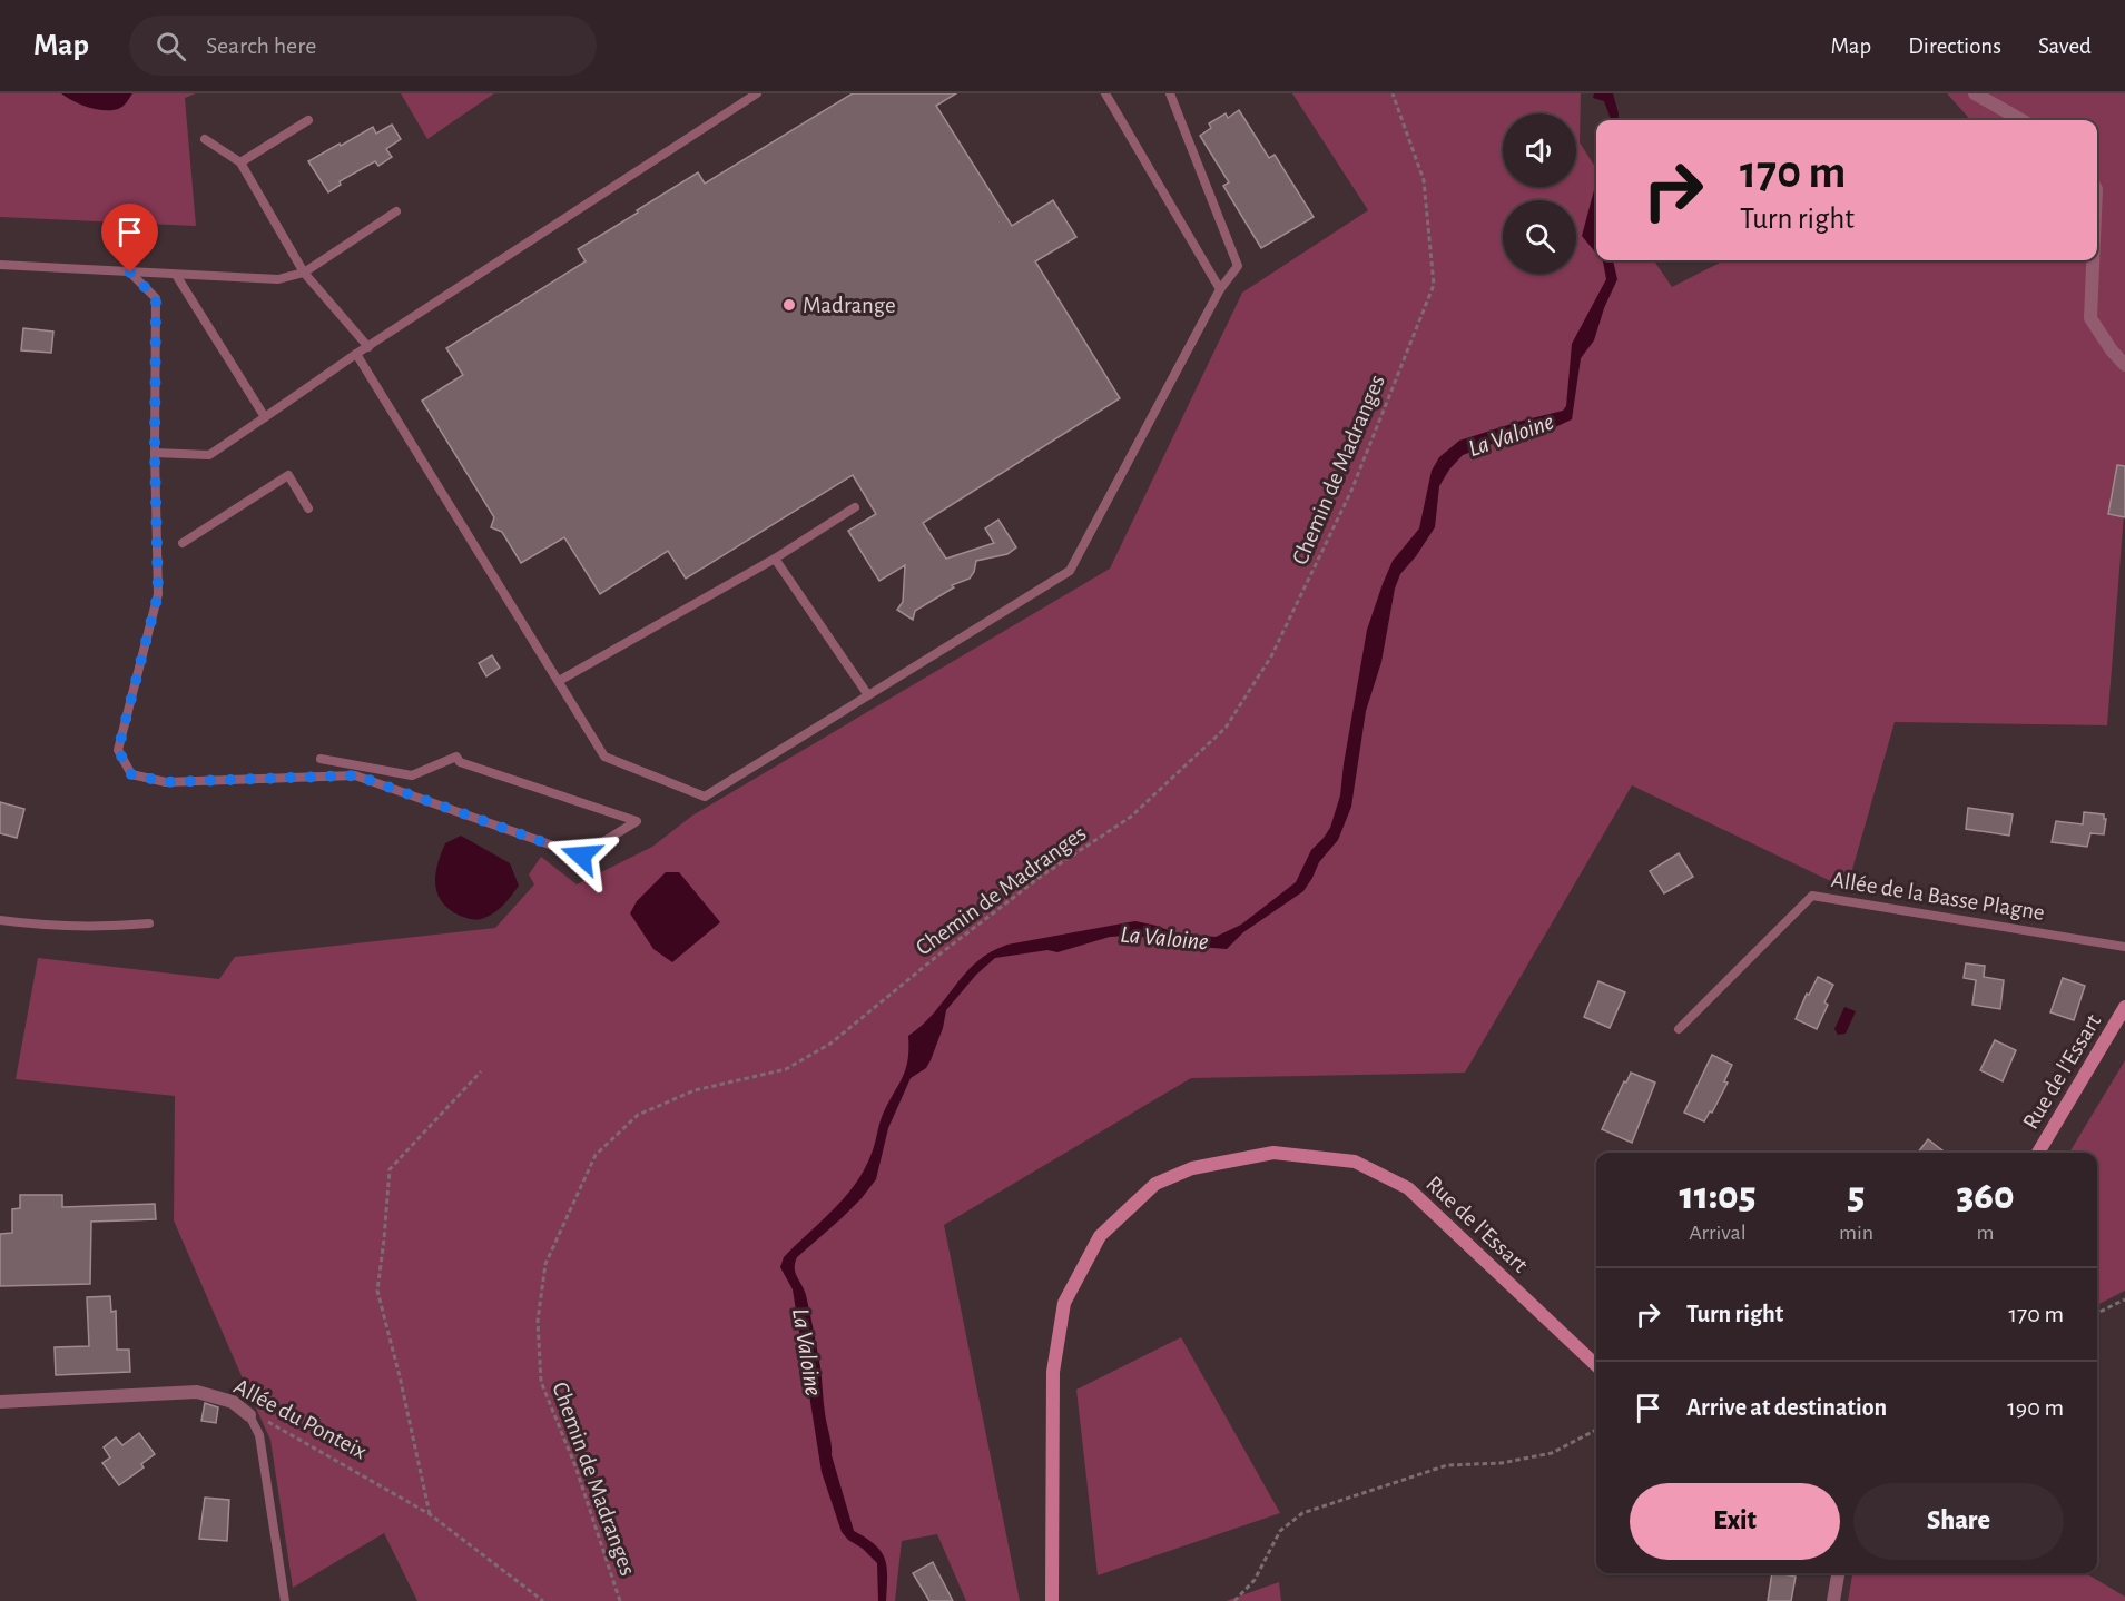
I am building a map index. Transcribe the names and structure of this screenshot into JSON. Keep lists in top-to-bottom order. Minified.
{"streets":{"street":["Rue de l'Essart","Allée du Ponteix"],"lane":["Allée de la Basse Plagne"],"path":["Chemin de Madranges"]},"water":["La Valoine"],"places":["Madrange"],"page":{"header":"Map","search":"Search here","nav":["Map","Directions","Saved"],"turn":["170 m","Turn right"],"eta":["11:05","Arrival","5","min","360","m"],"list":[{"name":"Turn right","value":"170 m"},{"name":"Arrive at destination","value":"190 m"}],"buttons":["Exit","Share"]}}
